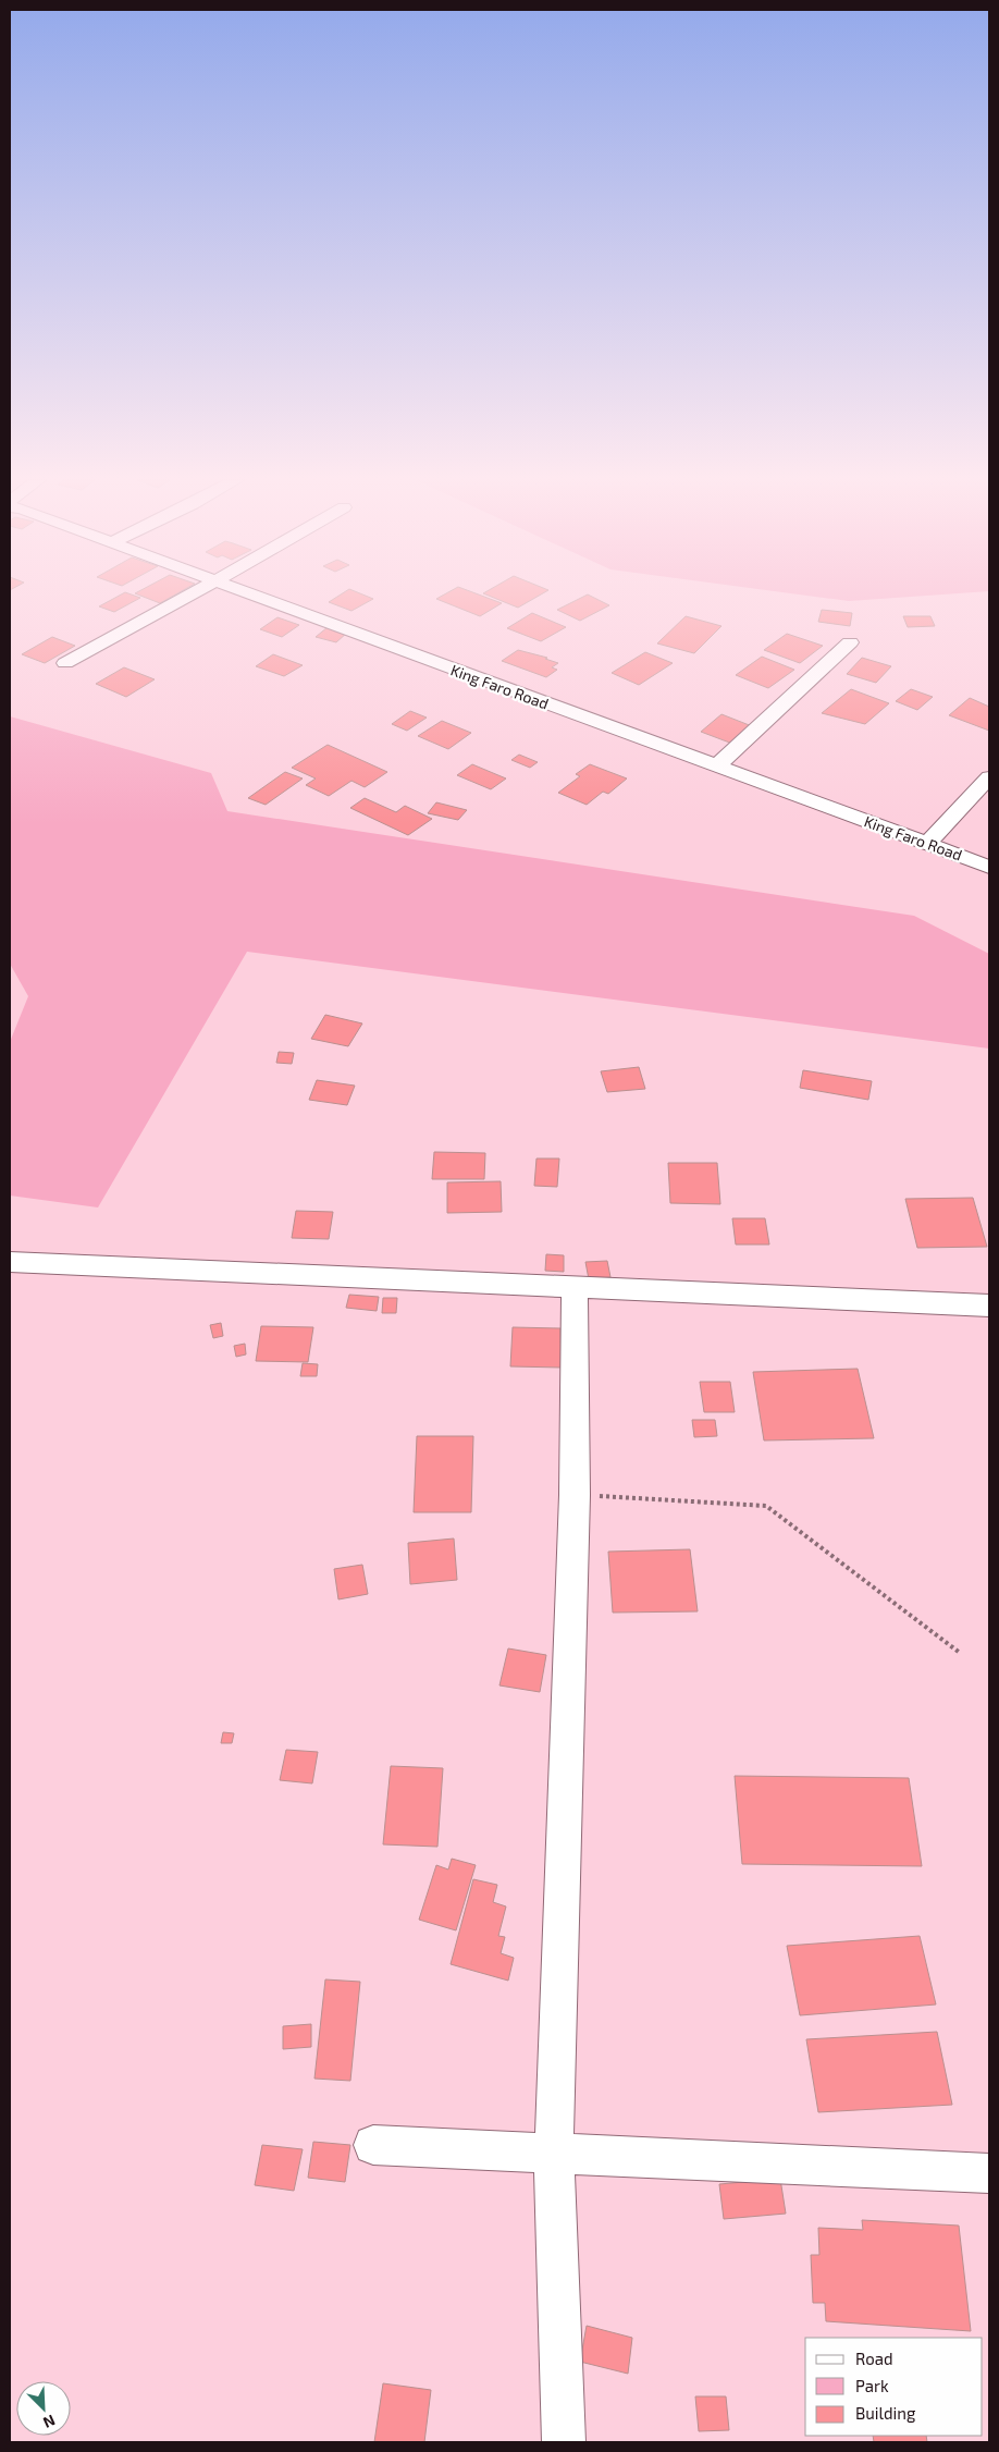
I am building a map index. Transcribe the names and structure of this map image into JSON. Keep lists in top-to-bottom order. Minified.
{"streets":{"street":["King Faro Road"]},"legend":["Road","Park","Building"],"north":"bottom right"}
